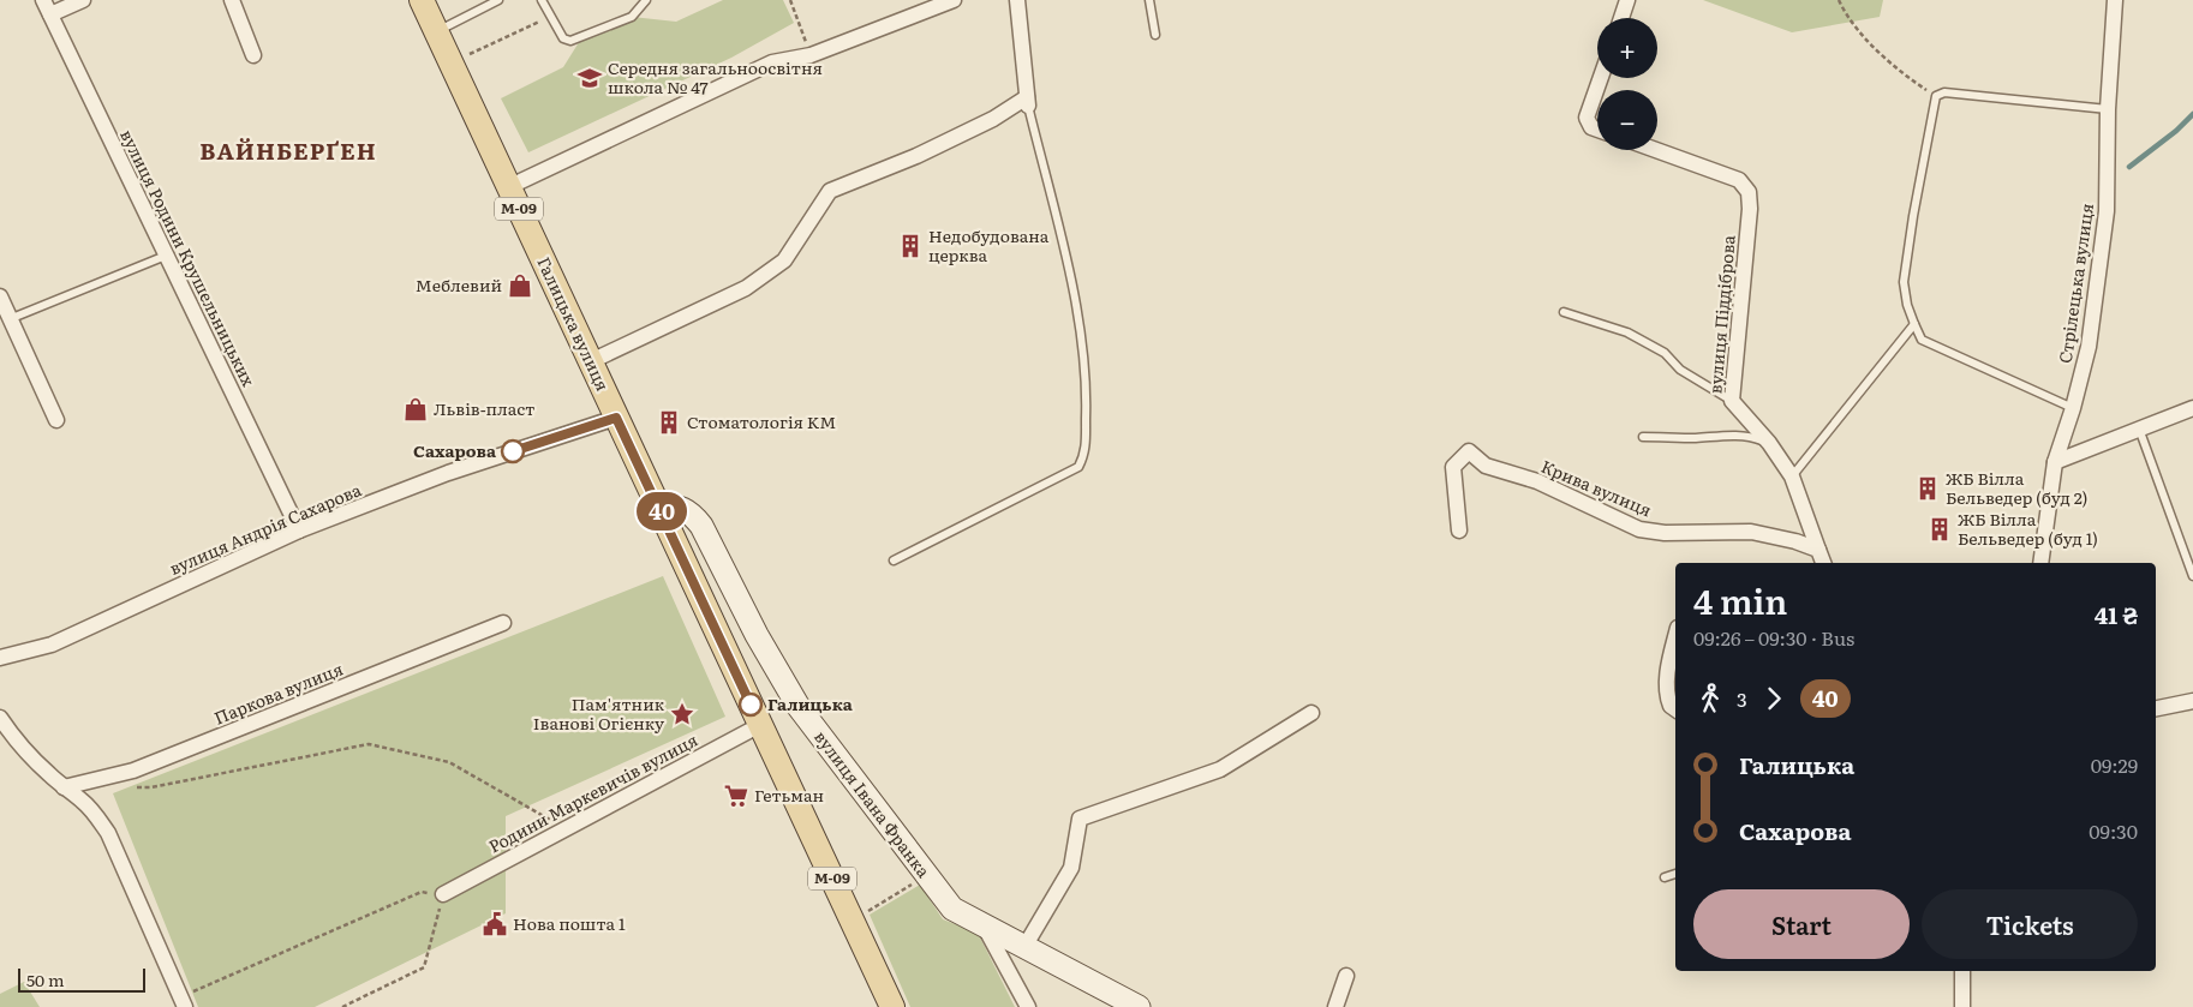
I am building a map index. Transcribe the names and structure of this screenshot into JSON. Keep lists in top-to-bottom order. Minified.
{"streets":{"main road":["М-09","Галицька вулиця"],"street":["вулиця Родини Крушельницьких","Стрілецька вулиця","вулиця Піддіброва","Крива вулиця","вулиця Андрія Сахарова","Паркова вулиця","Родини Маркевичів вулиця","вулиця Івана Франка"]},"crossings":[["вулиця Родини Крушельницьких","вулиця Андрія Сахарова"],["вулиця Піддіброва","Крива вулиця"],["Галицька вулиця","вулиця Андрія Сахарова"],["Галицька вулиця","Родини Маркевичів вулиця"],["Галицька вулиця","вулиця Івана Франка"]],"districts":["ВАЙНБЕРҐЕН"],"places":{"school or university":["Середня загальноосвітня школа № 47"],"building":["Недобудована церква","Стоматологія KM","ЖБ Вілла Бельведер (буд 2)","ЖБ Вілла Бельведер (буд 1)"],"shop":["Меблевий","Львів-пласт"],"other":["Сахарова","Галицька"],"place":["Пам'ятник Іванові Огієнку"],"supermarket":["Гетьман"],"public building":["Нова пошта 1"]},"lines":["bus line 40"],"scale_bar":"50 m","page":{"on_map":"40","map_buttons":["+","−"],"heading":["4 min","09:26 – 09:30 · Bus","41 ₴"],"legs":["3","40"],"list":[{"name":"Галицька","value":"09:29"},{"name":"Сахарова","value":"09:30"}],"buttons":["Start","Tickets"],"scale":"50 m"}}
